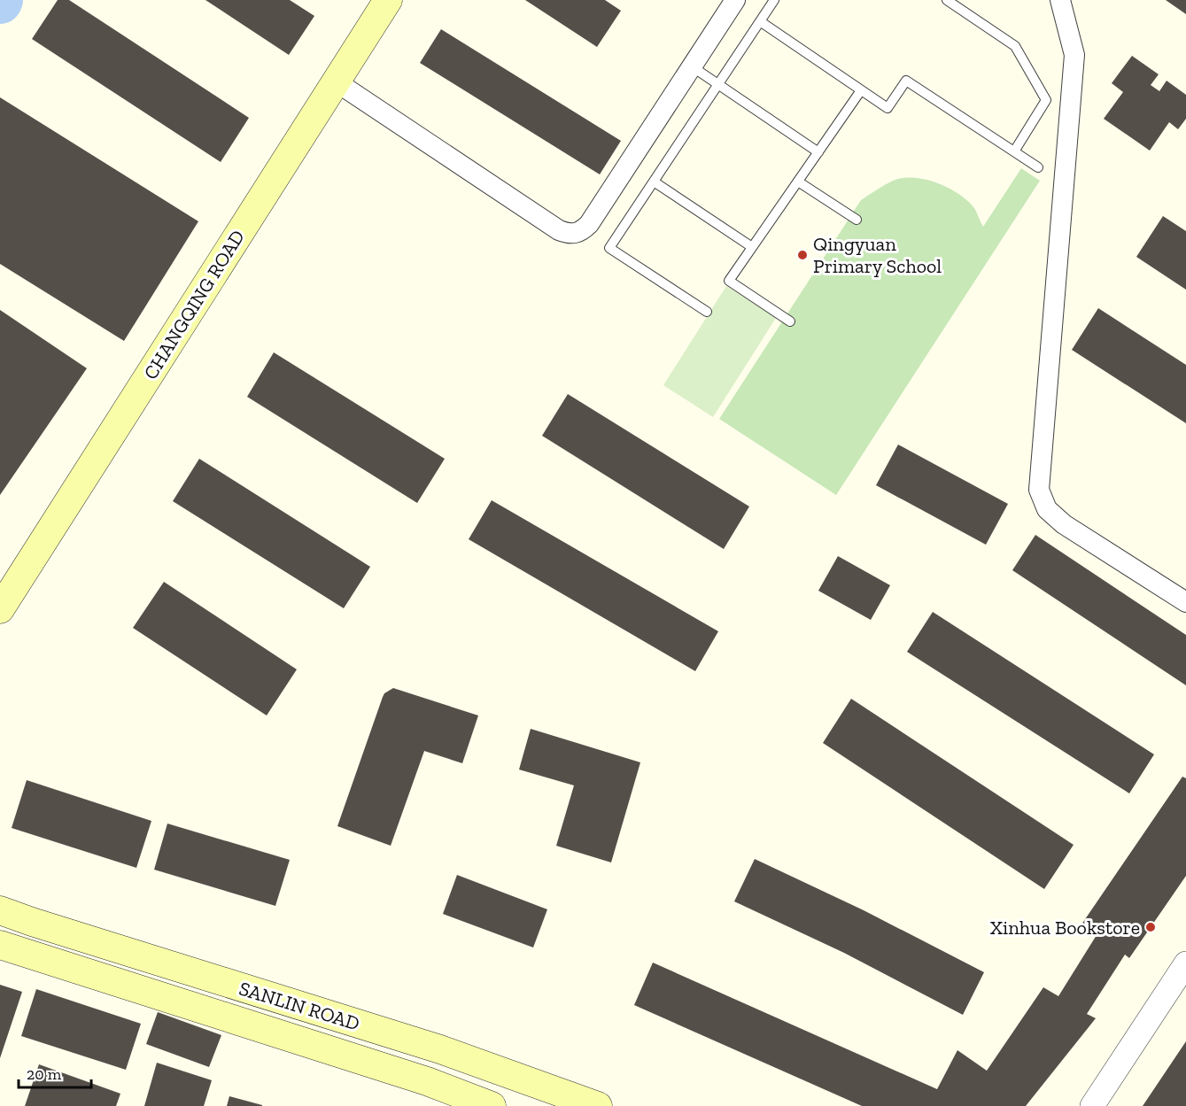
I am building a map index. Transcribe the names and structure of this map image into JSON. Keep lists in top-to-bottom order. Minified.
{"streets":{"main road":["CHANGQING ROAD","SANLIN ROAD"]},"places":["Qingyuan Primary School","Xinhua Bookstore"],"scale_bar":"20 m"}
